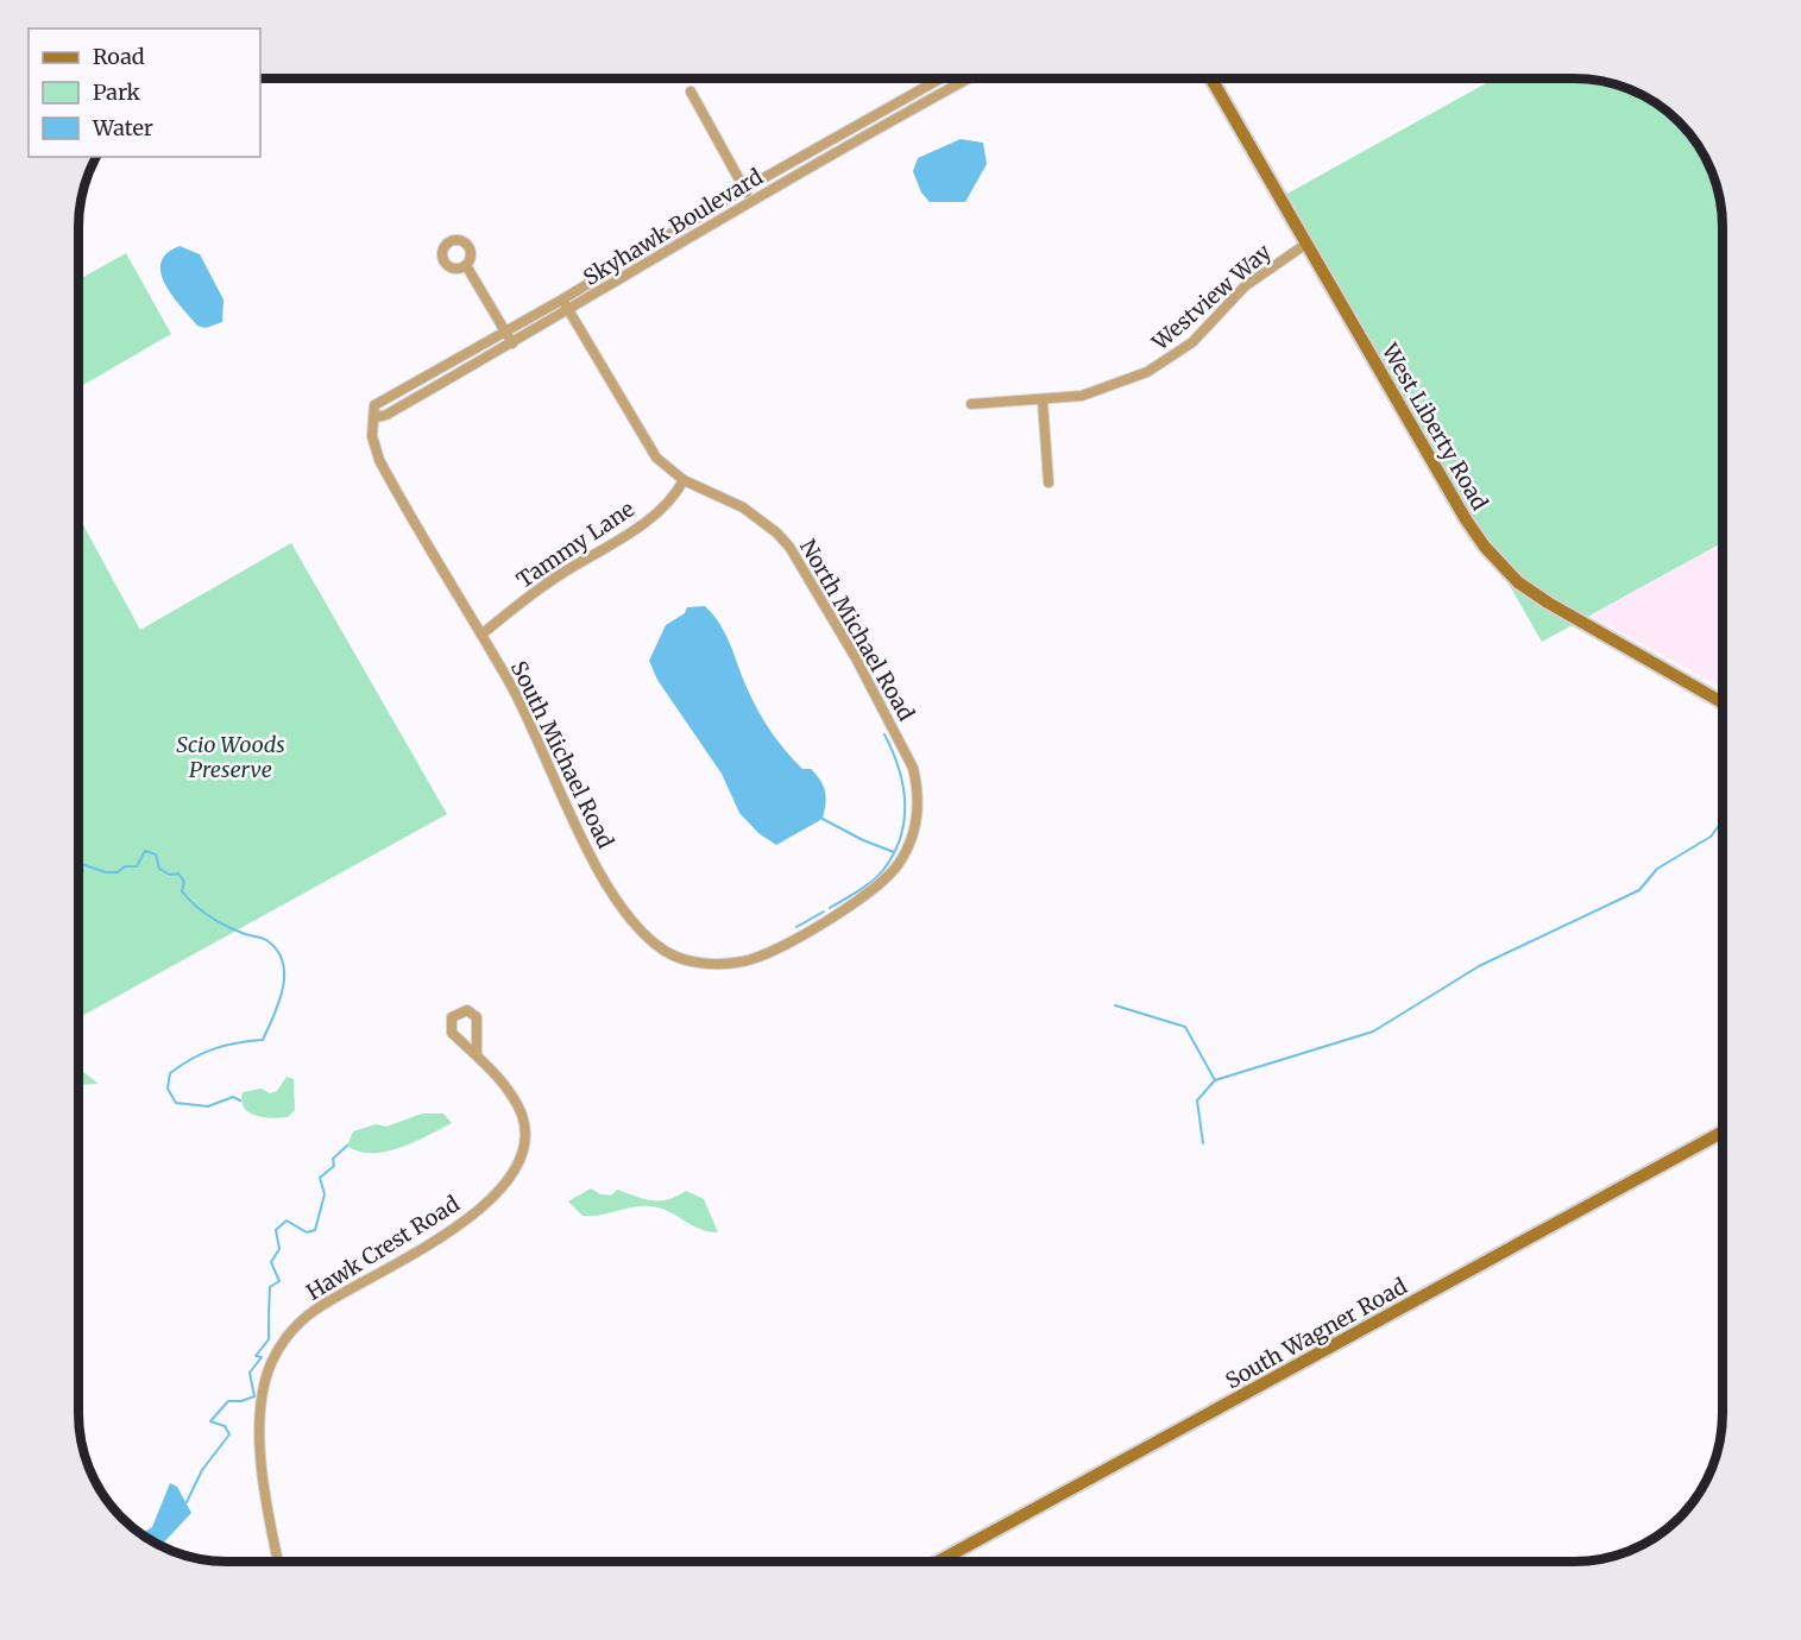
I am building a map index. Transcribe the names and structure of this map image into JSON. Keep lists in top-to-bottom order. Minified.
{"streets":{"main road":["West Liberty Road","South Wagner Road"],"street":["Skyhawk Boulevard","Westview Way","Tammy Lane","North Michael Road","South Michael Road","Hawk Crest Road"]},"crossings":[["Skyhawk Boulevard","North Michael Road"],["Skyhawk Boulevard","South Michael Road"],["Westview Way","West Liberty Road"],["Tammy Lane","North Michael Road"],["Tammy Lane","South Michael Road"],["North Michael Road","South Michael Road"]],"parks":["Scio Woods Preserve"],"legend":["Road","Park","Water"]}
